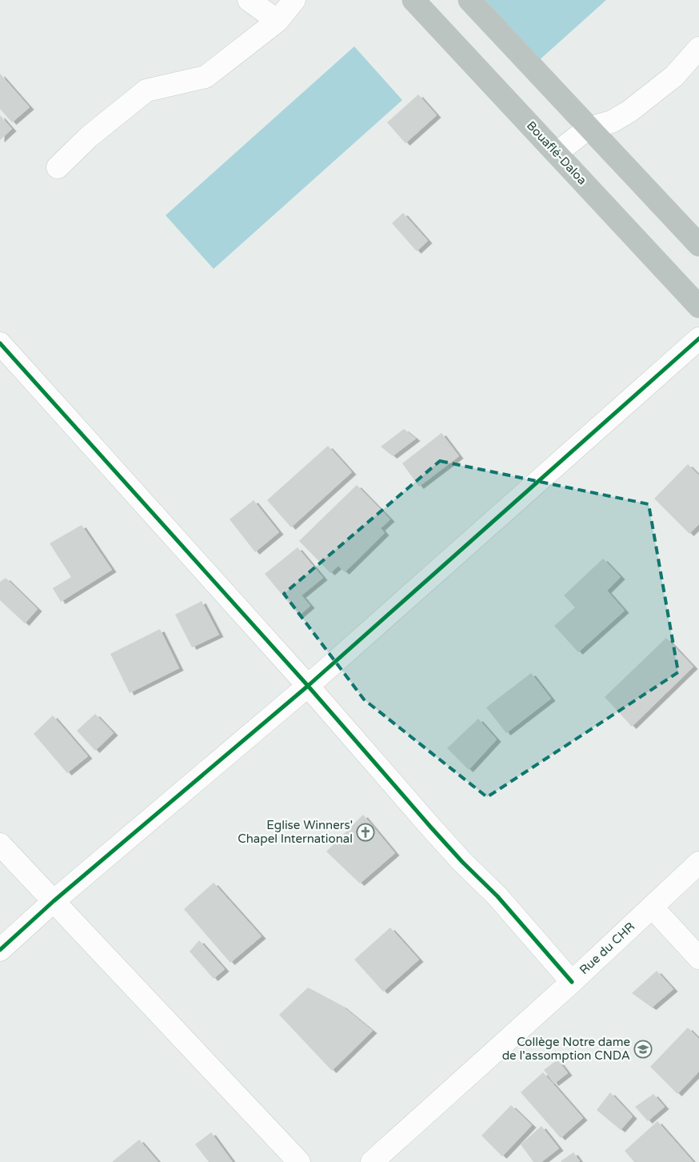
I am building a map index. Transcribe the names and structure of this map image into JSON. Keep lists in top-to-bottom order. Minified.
{"streets":{"highway":["Bouaflé-Daloa"],"street":["Rue du CHR"]},"places":{"church":["Eglise Winners' Chapel International"],"school or university":["Collège Notre dame de l'assomption CNDA"]}}
